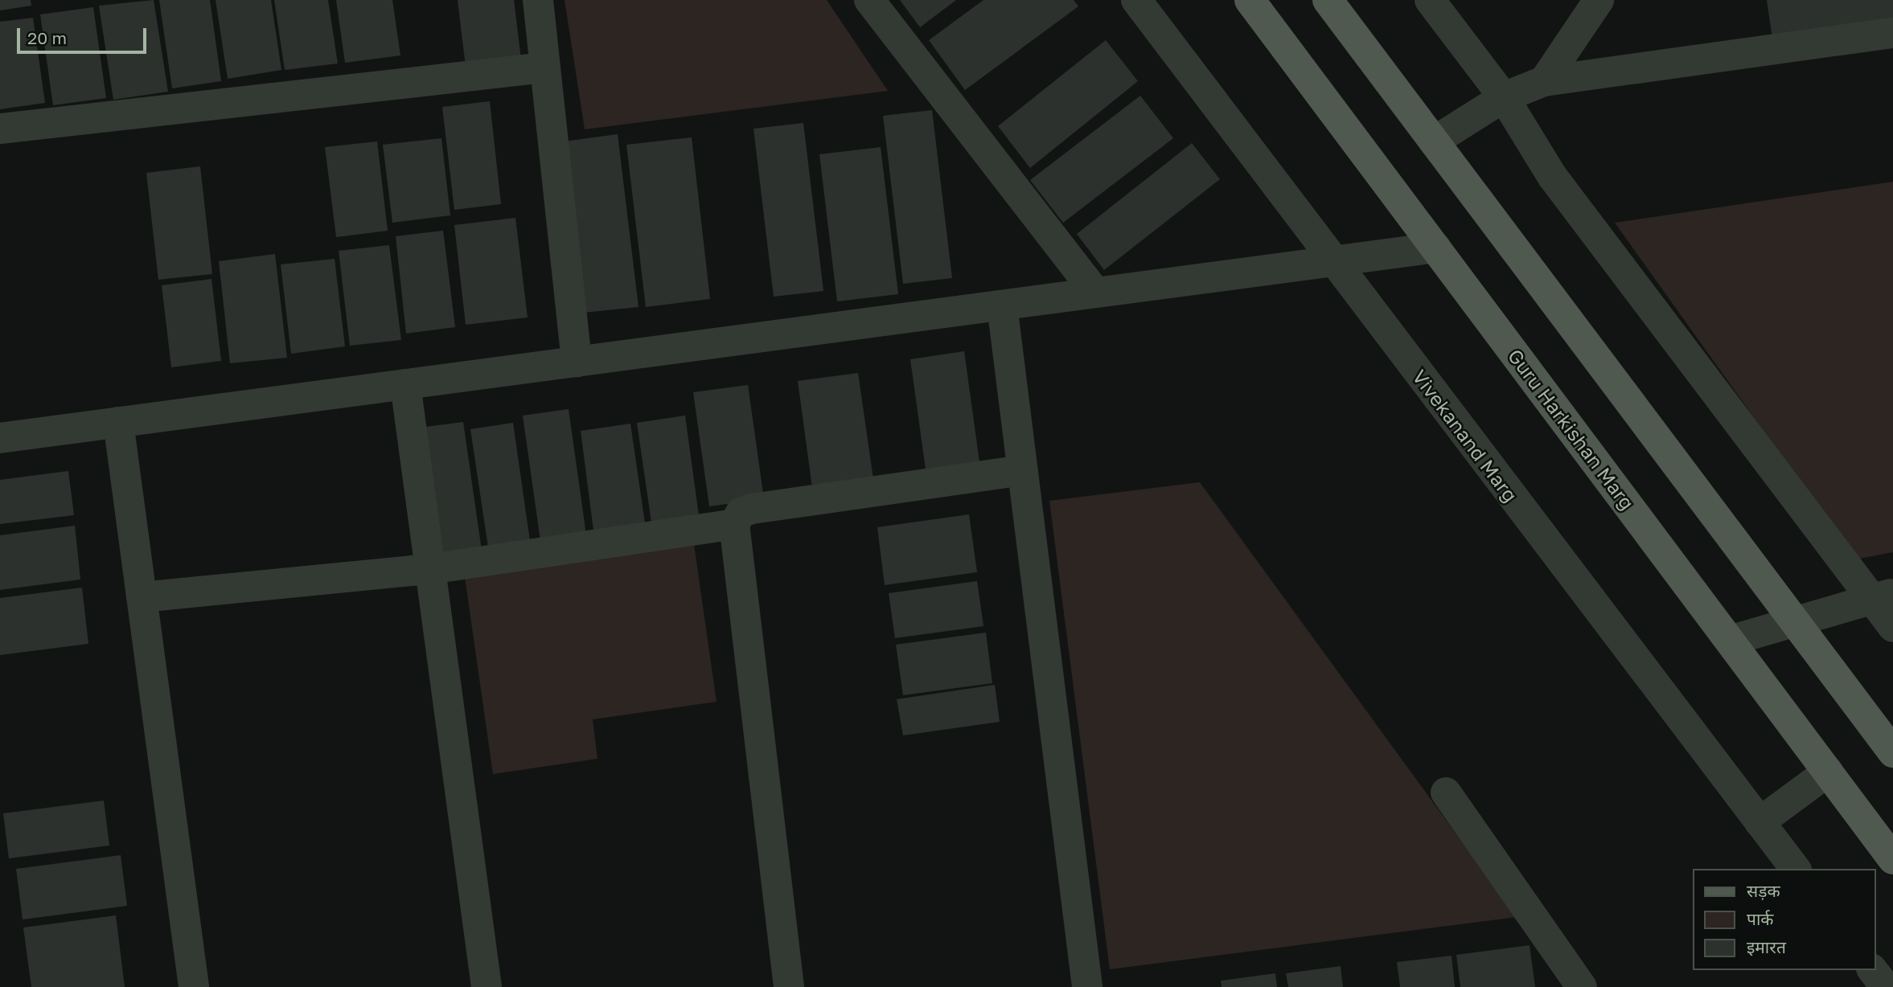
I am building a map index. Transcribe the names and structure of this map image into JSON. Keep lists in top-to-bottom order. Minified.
{"streets":{"main road":["Guru Harkishan Marg"],"street":["Vivekanand Marg"]},"legend":["सड़क","पार्क","इमारत"],"scale_bar":"20 m"}
